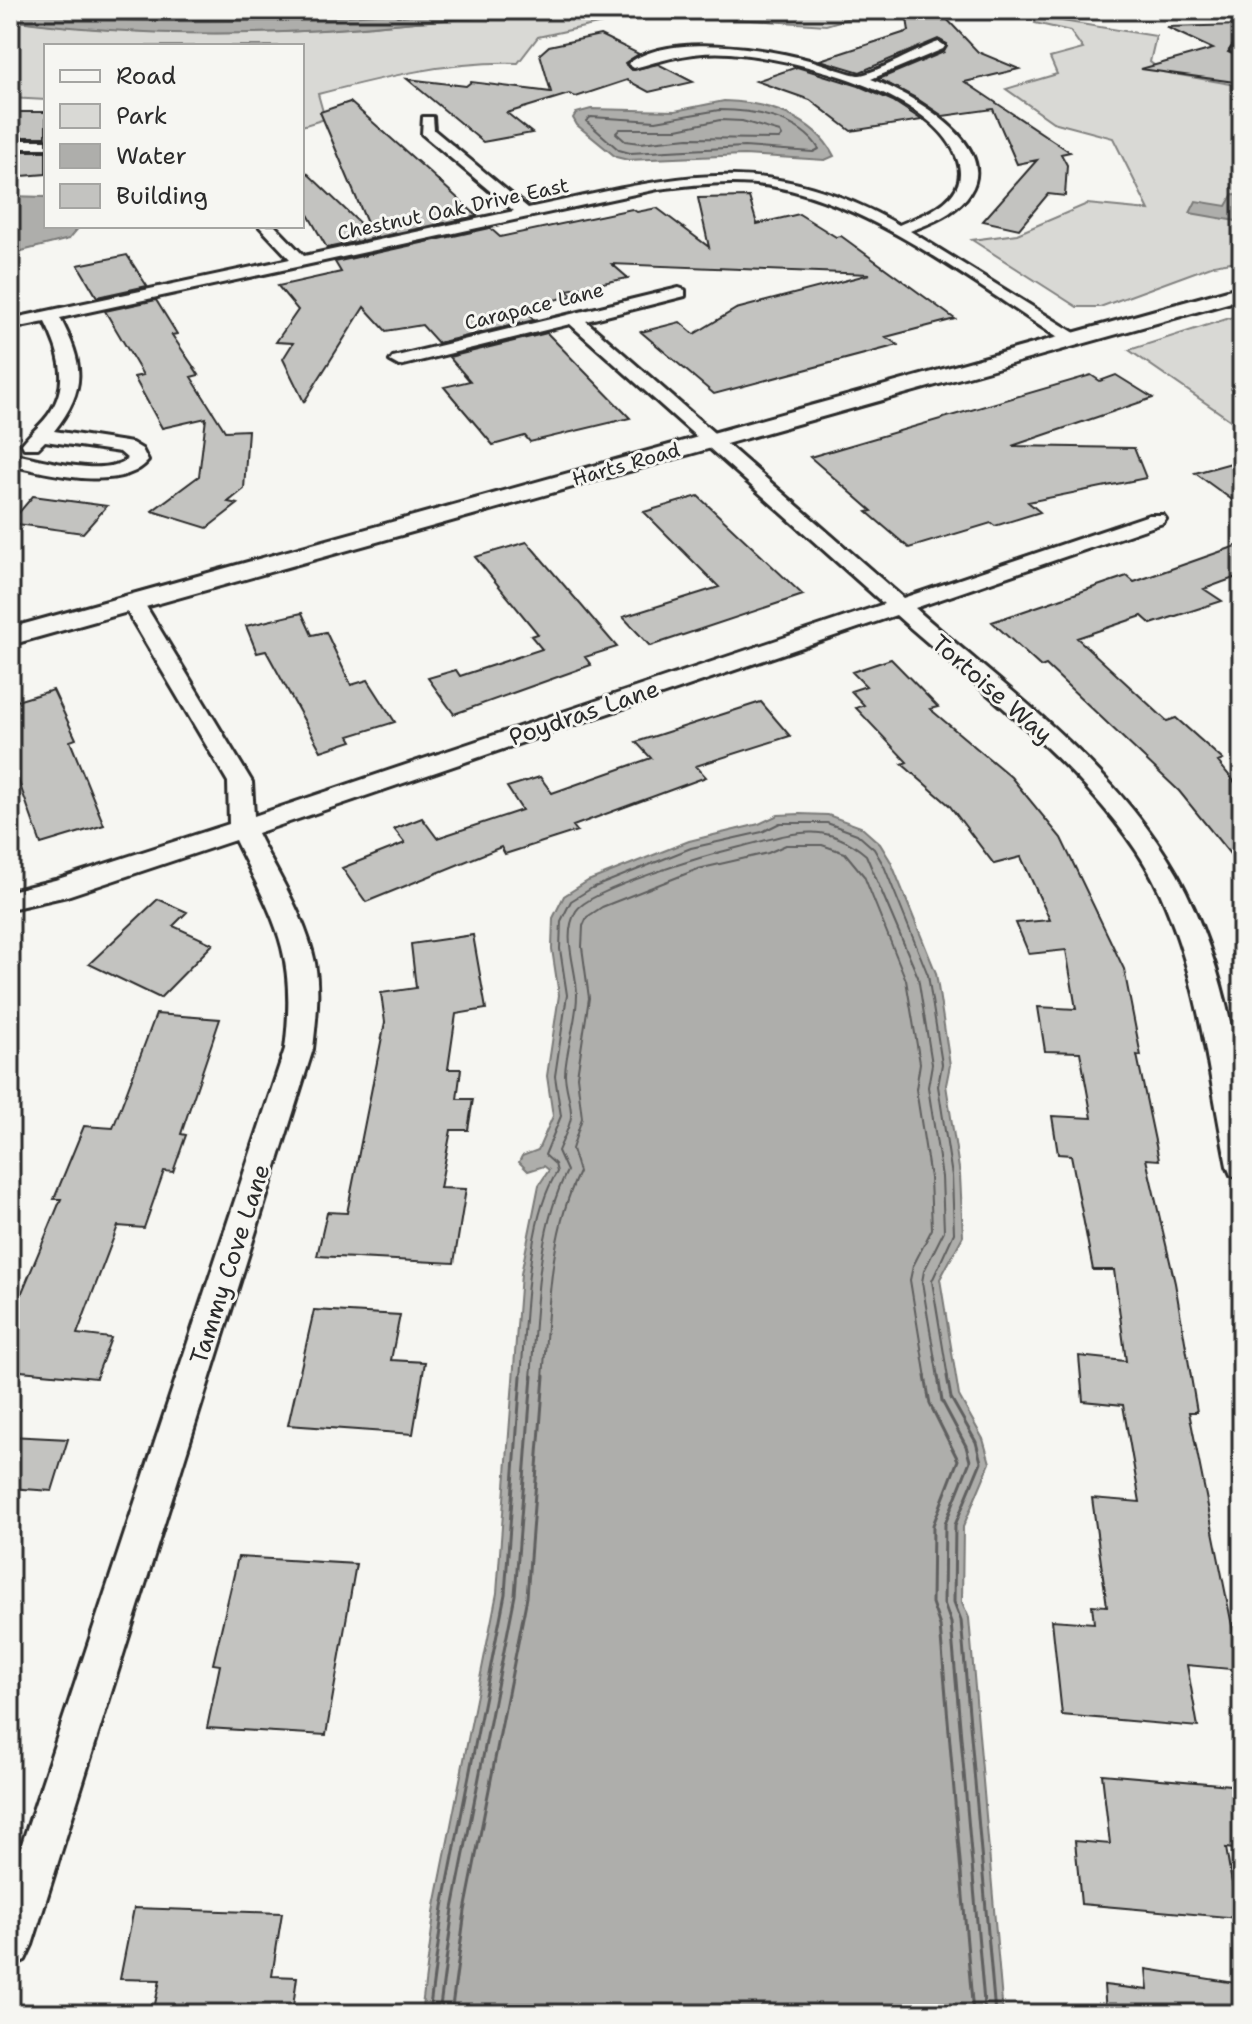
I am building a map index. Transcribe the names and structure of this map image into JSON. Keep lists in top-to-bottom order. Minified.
{"streets":{"street":["Chestnut Oak Drive East","Carapace Lane","Harts Road","Tortoise Way","Poydras Lane","Tammy Cove Lane"]},"crossings":[["Chestnut Oak Drive East","Harts Road"],["Carapace Lane","Tortoise Way"],["Harts Road","Tortoise Way"],["Harts Road","Tammy Cove Lane"],["Tortoise Way","Poydras Lane"],["Poydras Lane","Tammy Cove Lane"]],"legend":["Road","Park","Water","Building"]}
